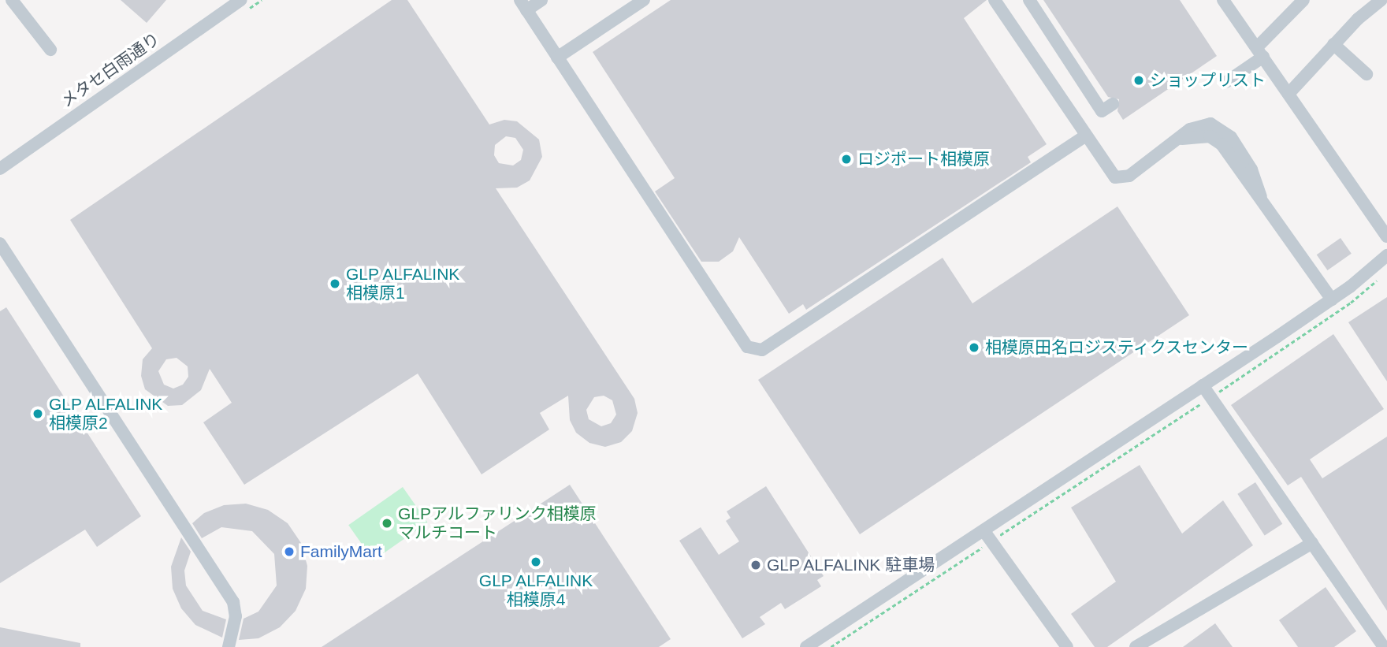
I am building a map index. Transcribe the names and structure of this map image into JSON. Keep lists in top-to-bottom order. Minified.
{"streets":{"street":["メタセ白雨通り"]},"places":["ショップリスト","ロジポート相模原","GLP ALFALINK 相模原1","相模原田名ロジスティクスセンター","GLP ALFALINK 相模原2","GLPアルファリンク相模原 マルチコート","FamilyMart","GLP ALFALINK 相模原4","GLP ALFALINK 駐車場"]}
